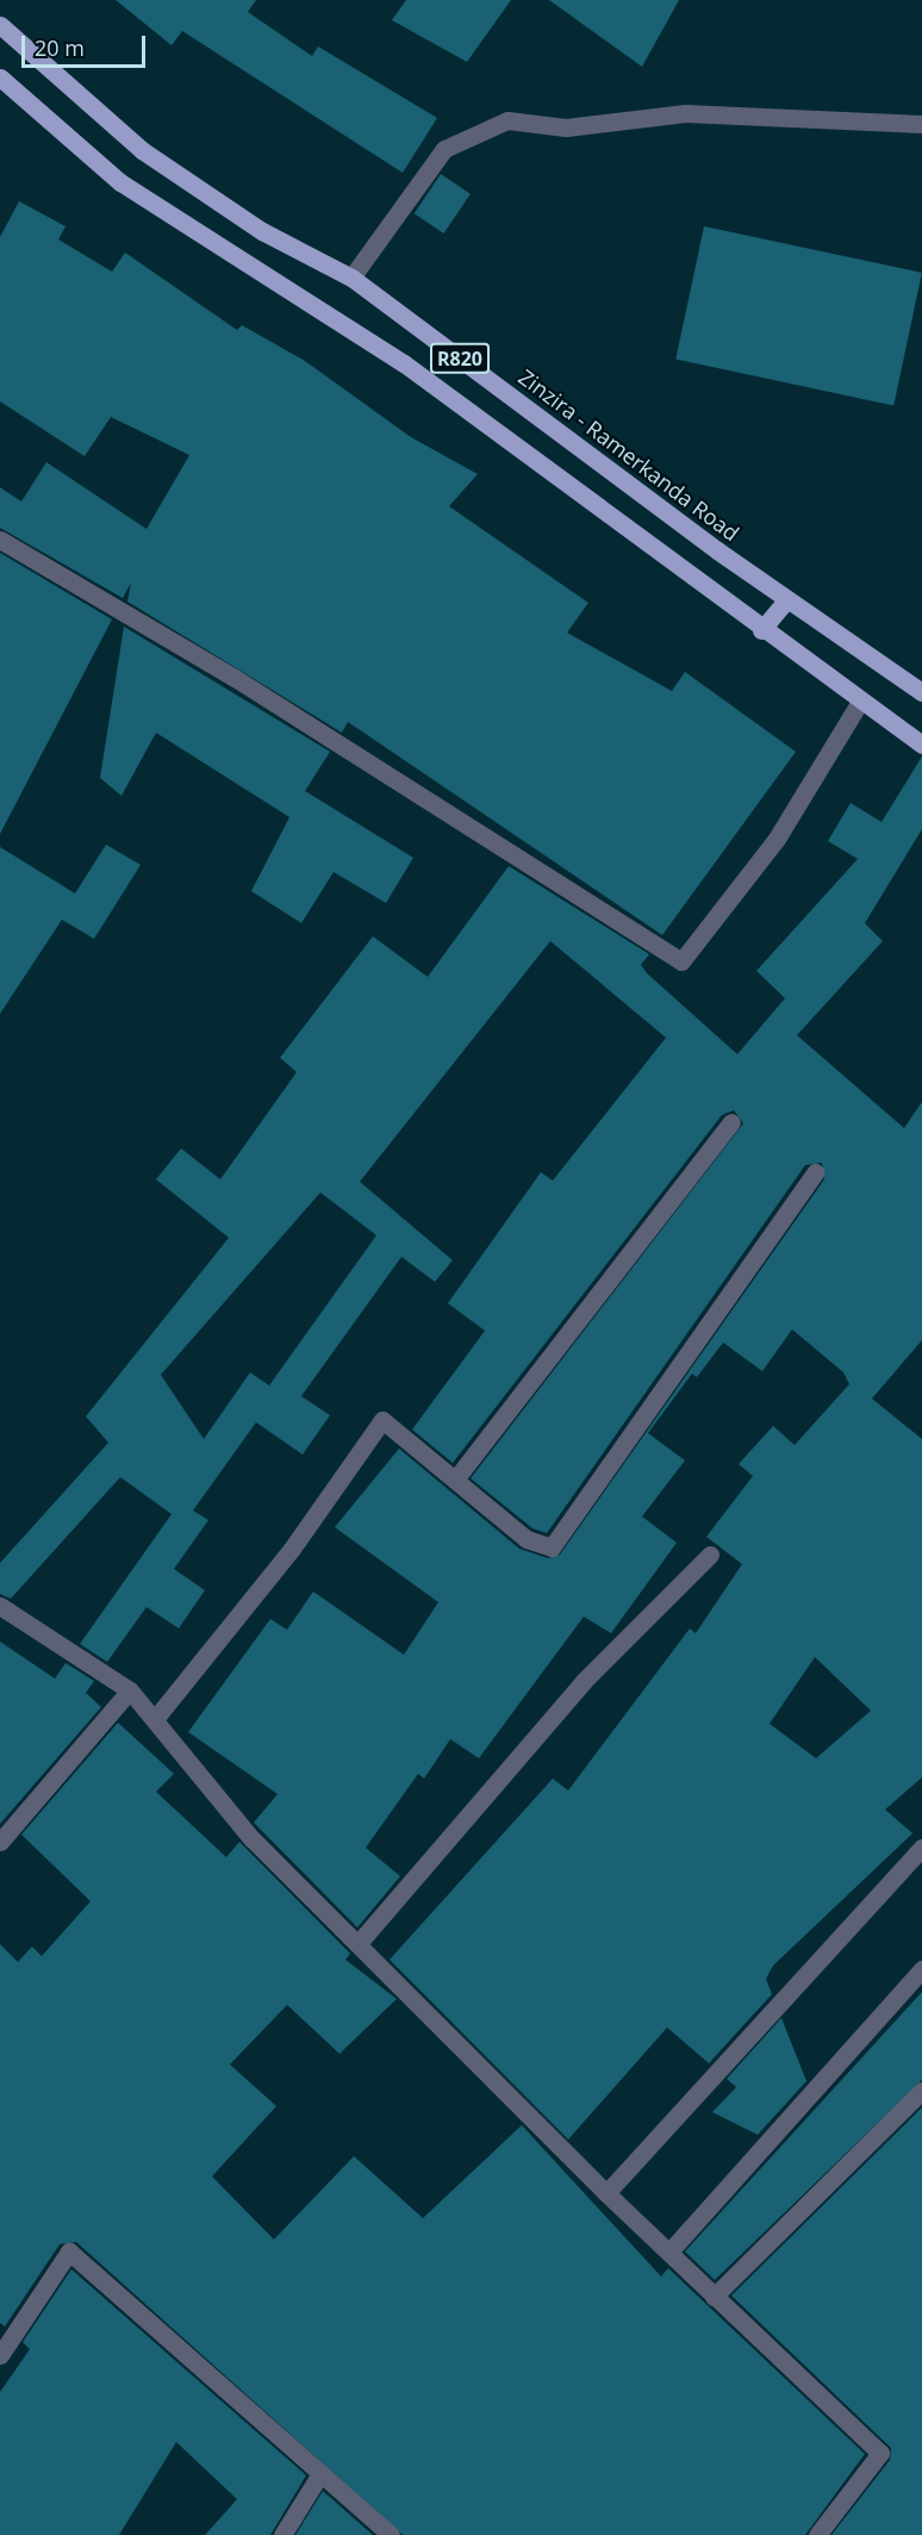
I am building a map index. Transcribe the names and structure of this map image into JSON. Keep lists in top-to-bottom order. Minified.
{"streets":{"main road":["R820","Zinzira - Ramerkanda Road"]},"scale_bar":"20 m"}
